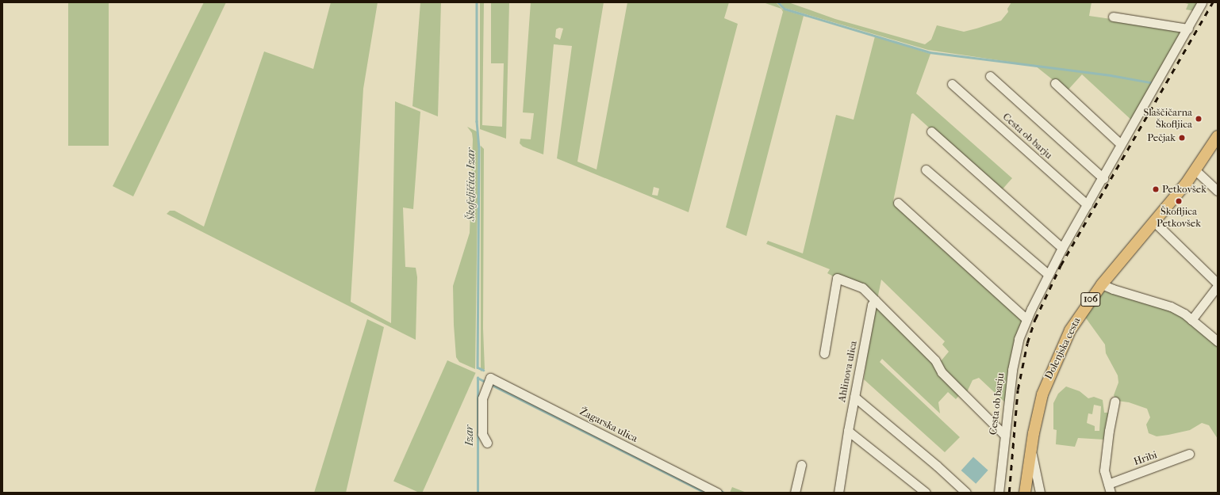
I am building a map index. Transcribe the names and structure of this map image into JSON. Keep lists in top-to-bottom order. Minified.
{"streets":{"main road":["106","Dolenjska cesta"],"street":["Cesta ob barju","Ahlinova ulica","Žagarska ulica","Hribi"]},"water":["Škofeljščica Izar","Izar"],"places":["Slaščičarna Škofljica","Pečjak","Petkovšek","Škofljica Petkovšek"]}
